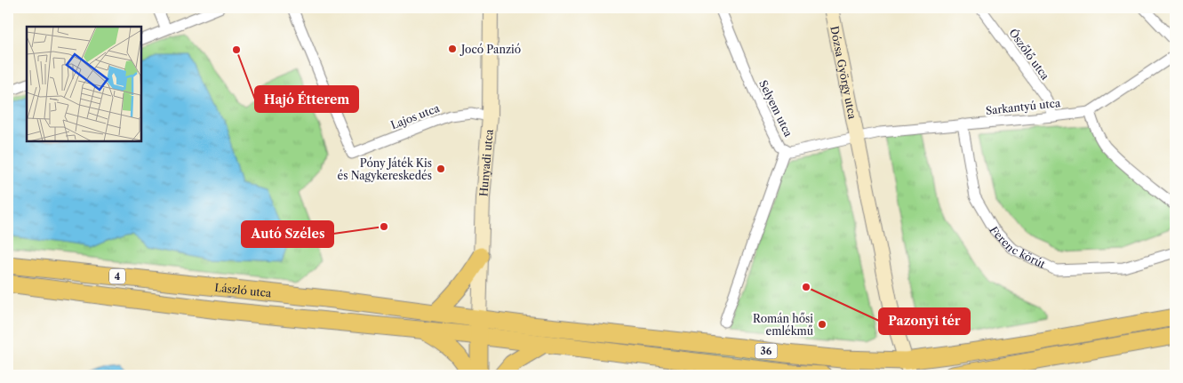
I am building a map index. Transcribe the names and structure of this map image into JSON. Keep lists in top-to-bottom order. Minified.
{"streets":{"main road":["4","László utca","36"],"street":["Ószőlő utca","Dózsa György utca","Sarkantyú utca","Selyem utca","Lajos utca","Hunyadi utca","Ferenc körút"]},"crossings":[["Ószőlő utca","Sarkantyú utca"],["Dózsa György utca","Sarkantyú utca"],["Dózsa György utca","Selyem utca"],["Dózsa György utca","36"],["Sarkantyú utca","Selyem utca"],["Sarkantyú utca","Ferenc körút"],["Lajos utca","Hunyadi utca"],["Hunyadi utca","László utca"],["Hunyadi utca","36"],["4","László utca"],["László utca","36"]],"places":["Jocó Panzió","Hajó Étterem","Póny Játék Kis és Nagykereskedés","Autó Széles","Pazonyi tér","Román hősi emlékmű"]}
